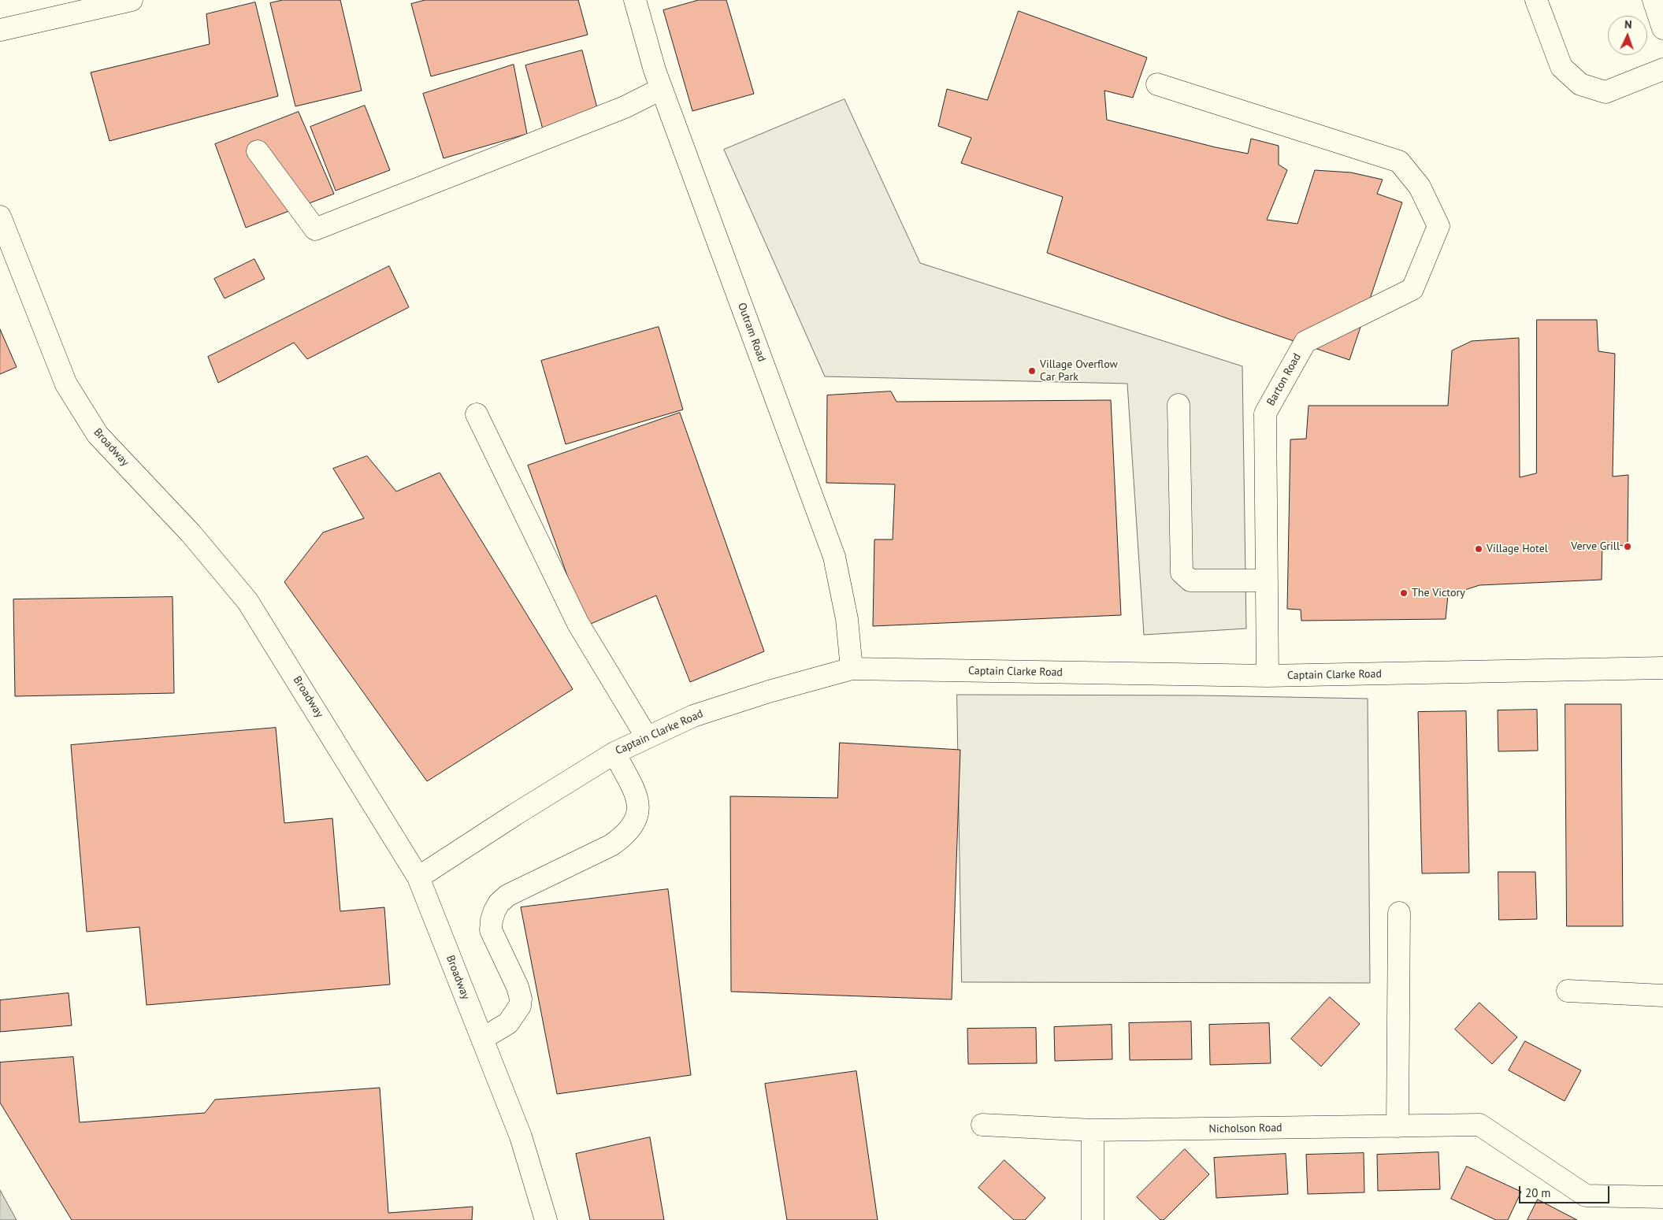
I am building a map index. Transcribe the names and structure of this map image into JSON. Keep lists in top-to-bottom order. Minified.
{"streets":{"street":["Outram Road","Barton Road","Broadway","Captain Clarke Road","Nicholson Road"]},"crossings":[["Outram Road","Captain Clarke Road"],["Barton Road","Captain Clarke Road"],["Broadway","Captain Clarke Road"]],"places":["Village Overflow Car Park","Verve Grill","Village Hotel","The Victory"],"scale_bar":"20 m","north":"top"}
